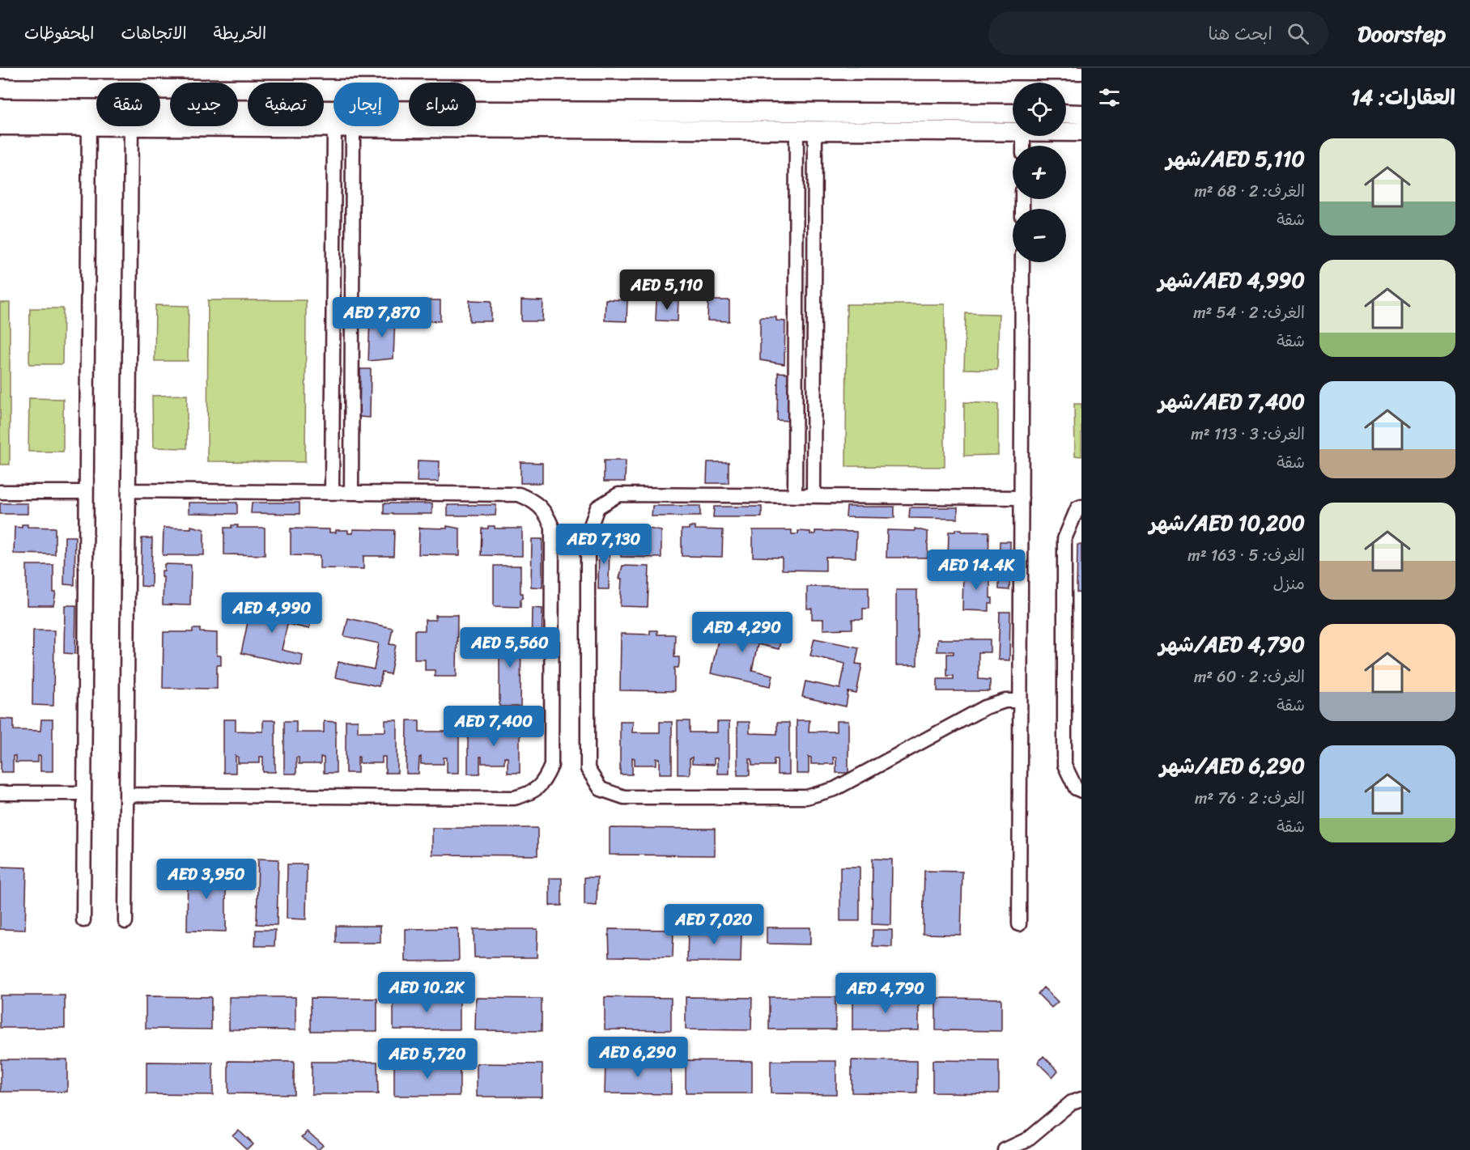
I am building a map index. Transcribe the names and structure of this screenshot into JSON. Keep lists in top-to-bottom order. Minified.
{"page":{"header":"Doorstep","search":"ابحث هنا","nav":["الخريطة","الاتجاهات","المحفوظات"],"heading":"العقارات: 14","map_buttons":["+","−"],"chip":["شراء","إيجار","تصفية","جديد","شقة"],"list":[{"name":"AED 5,110/شهر","note":"الغرف: 2 · 68 m² · شقة"},{"name":"AED 4,990/شهر","note":"الغرف: 2 · 54 m² · شقة"},{"name":"AED 7,400/شهر","note":"الغرف: 3 · 113 m² · شقة"},{"name":"AED 10,200/شهر","note":"الغرف: 5 · 163 m² · منزل"},{"name":"AED 4,790/شهر","note":"الغرف: 2 · 60 m² · شقة"},{"name":"AED 6,290/شهر","note":"الغرف: 2 · 76 m² · شقة"}],"price":["AED 5,110","AED 7,870","AED 7,130","AED 14.4K","AED 4,990","AED 4,290","AED 5,560","AED 7,400","AED 3,950","AED 7,020","AED 10.2K","AED 4,790","AED 6,290","AED 5,720"]}}
